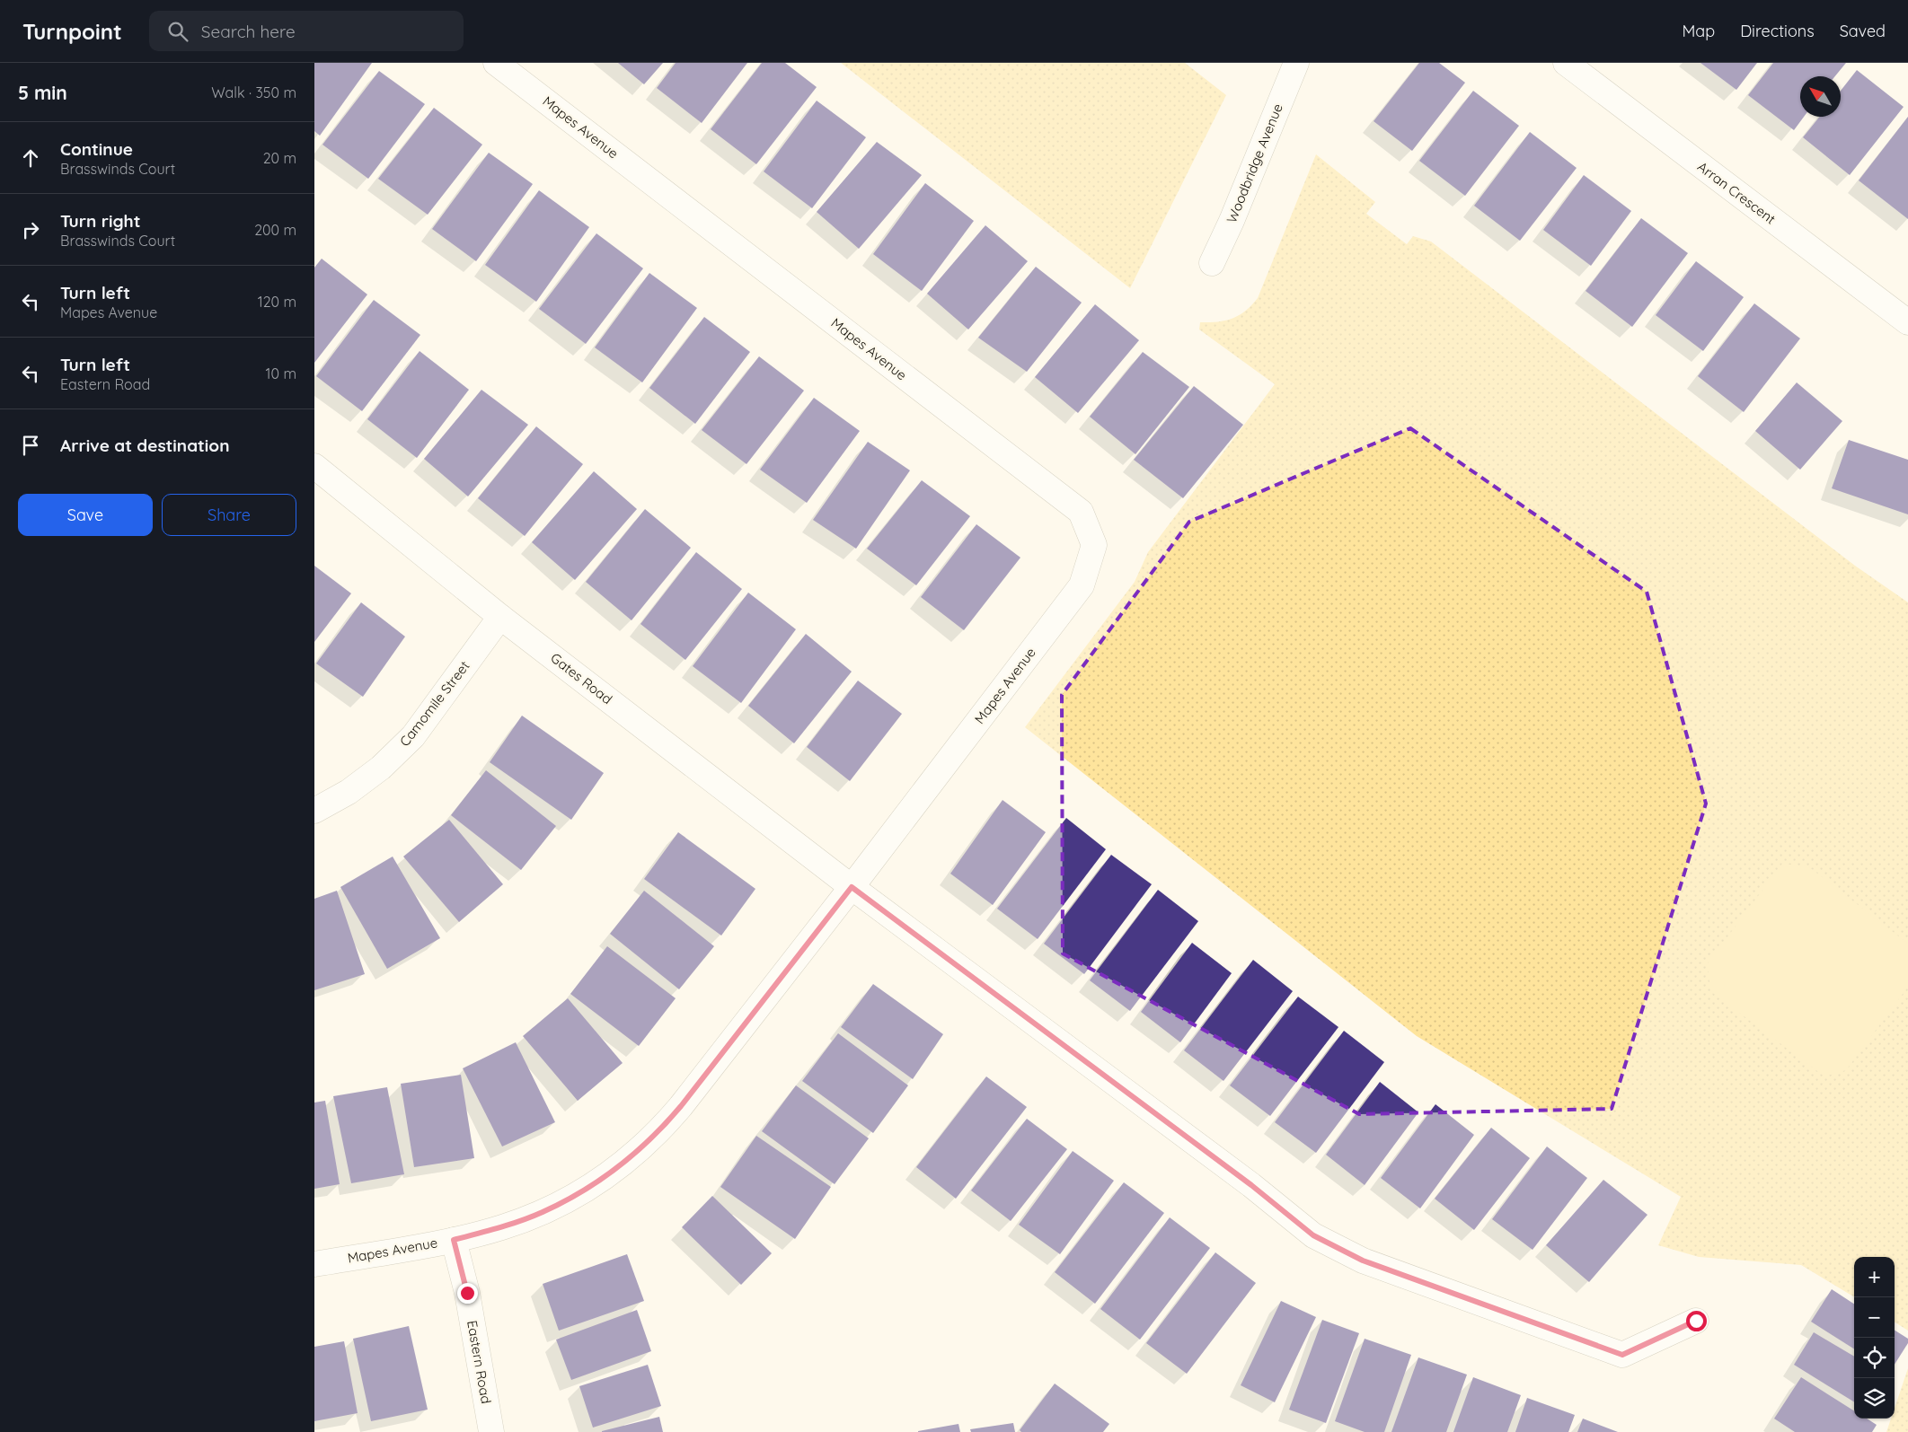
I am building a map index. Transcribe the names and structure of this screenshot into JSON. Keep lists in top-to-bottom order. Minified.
{"streets":{"street":["Mapes Avenue","Woodbridge Avenue","Arran Crescent","Gates Road","Camomile Street","Eastern Road"]},"crossings":[["Mapes Avenue","Gates Road"],["Mapes Avenue","Eastern Road"],["Gates Road","Camomile Street"]],"north":"top left","page":{"header":"Turnpoint","search":"Search here","nav":["Map","Directions","Saved"],"heading":["5 min","Walk · 350 m"],"list":[["Continue","Brasswinds Court","20 m"],["Turn right","Brasswinds Court","200 m"],["Turn left","Mapes Avenue","120 m"],["Turn left","Eastern Road","10 m"],"Arrive at destination"],"buttons":["Save","Share"],"map_buttons":["+","−"]}}
